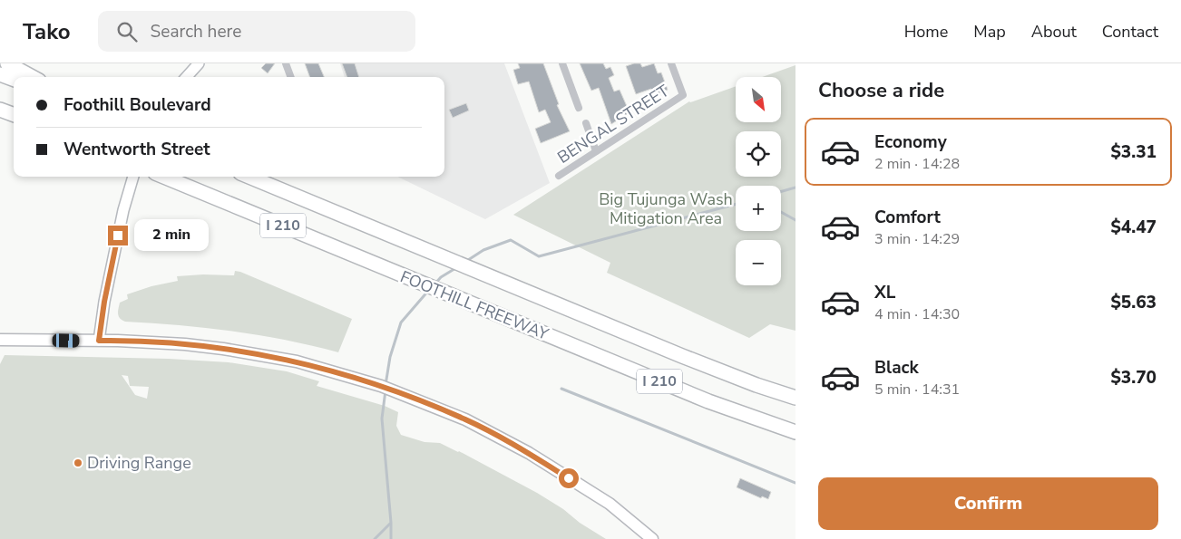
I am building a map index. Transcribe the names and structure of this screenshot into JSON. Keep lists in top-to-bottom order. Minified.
{"streets":{"highway":["I 210","FOOTHILL FREEWAY"],"street":["BENGAL STREET"]},"parks":["Big Tujunga Wash Mitigation Area"],"places":["Driving Range"],"north":"bottom right","page":{"header":"Tako","search":"Search here","nav":["Home","Map","About","Contact"],"heading":"Choose a ride","map_buttons":["+","−"],"banner":["Foothill Boulevard","Wentworth Street"],"list":[{"name":"Economy","note":"2 min · 14:28","value":"$3.31"},{"name":"Comfort","note":"3 min · 14:29","value":"$4.47"},{"name":"XL","note":"4 min · 14:30","value":"$5.63"},{"name":"Black","note":"5 min · 14:31","value":"$3.70"}],"bubble":"2 min","buttons":"Confirm"}}
